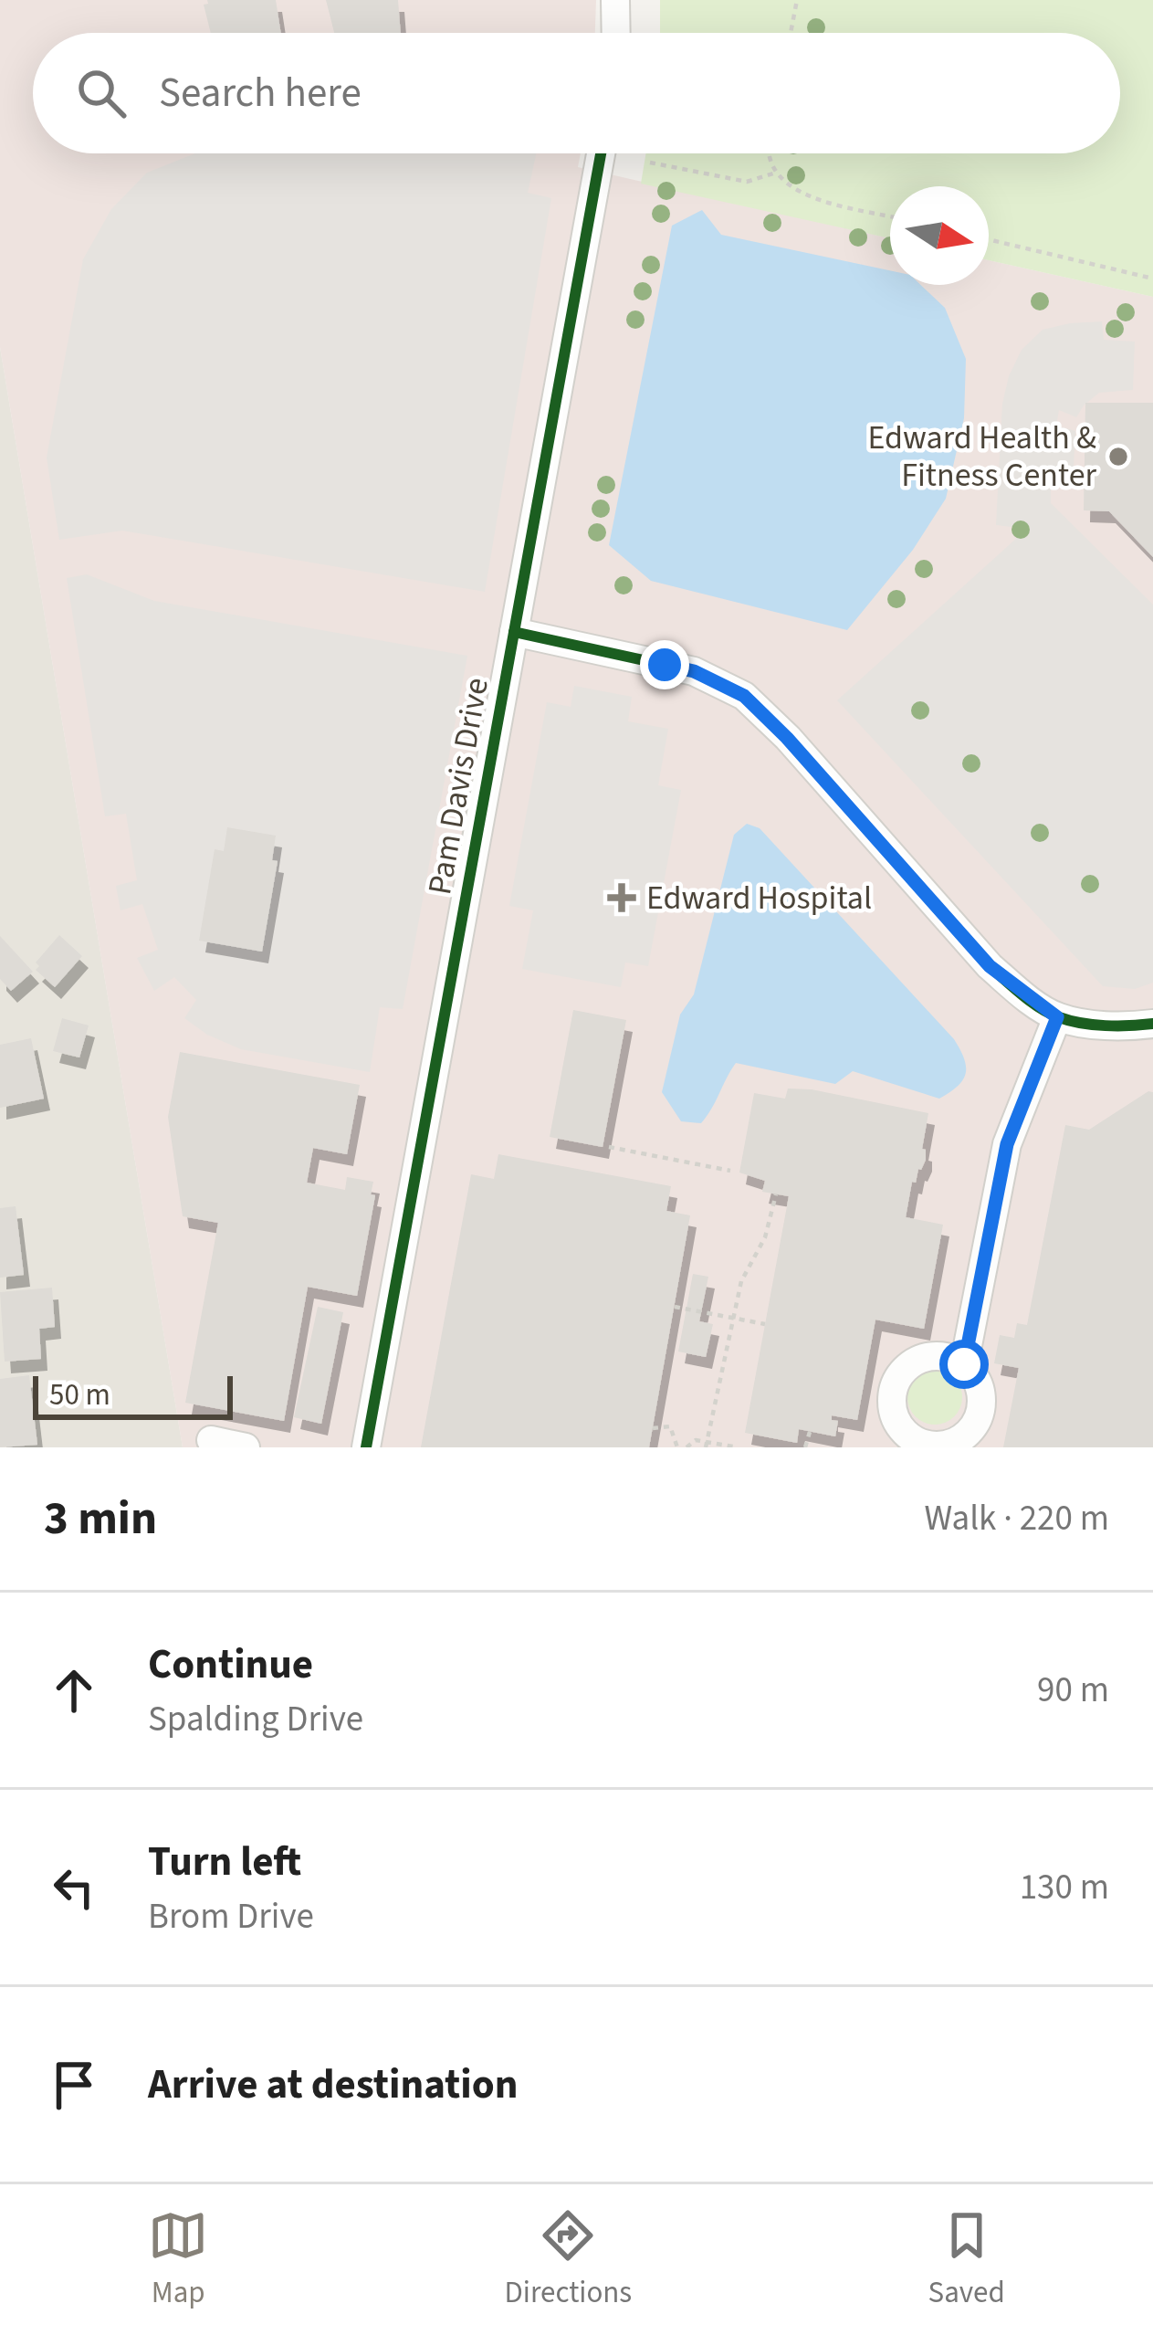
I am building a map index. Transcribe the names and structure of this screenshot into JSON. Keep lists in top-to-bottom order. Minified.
{"streets":{"street":["Pam Davis Drive"]},"places":{"other":["Edward Health & Fitness Center"],"health":["Edward Hospital"]},"scale_bar":"50 m","north":"right","page":{"search":"Search here","scale":"50 m","heading":["3 min","Walk · 220 m"],"list":[["Continue","Spalding Drive","90 m"],["Turn left","Brom Drive","130 m"],"Arrive at destination"],"nav":["Map","Directions","Saved"]}}
